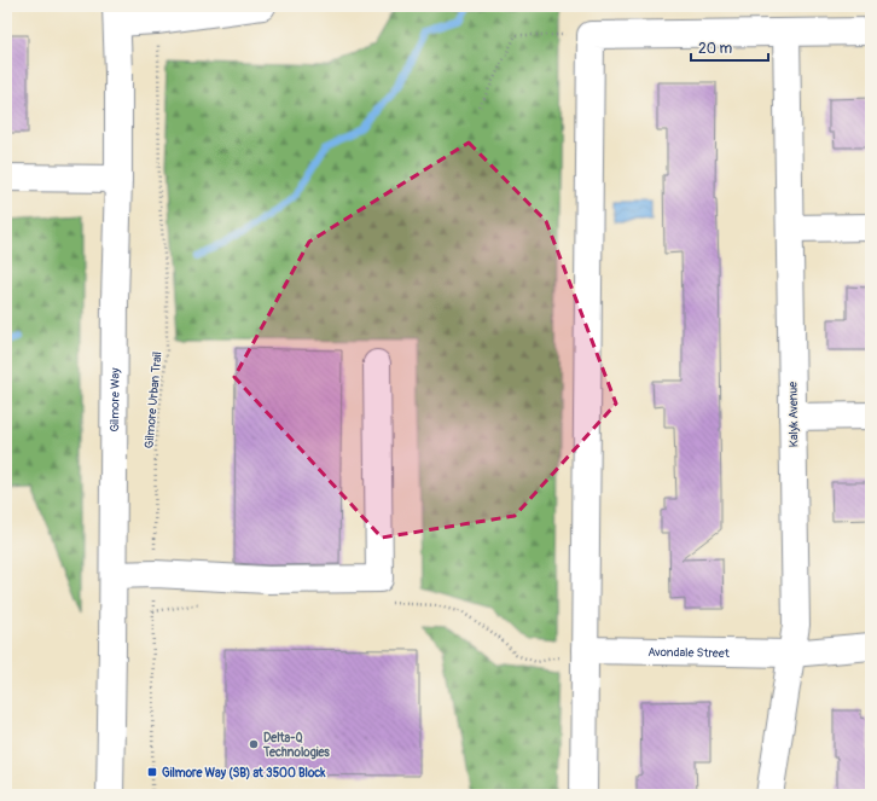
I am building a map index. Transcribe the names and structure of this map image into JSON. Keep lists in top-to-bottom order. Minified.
{"streets":{"street":["Gilmore Way","Kalyk Avenue","Avondale Street"],"path":["Gilmore Urban Trail"]},"crossings":[["Kalyk Avenue","Avondale Street"]],"places":{"other":["Delta-Q Technologies"],"transit":["Gilmore Way (SB) at 3500 Block"]},"scale_bar":"20 m"}
